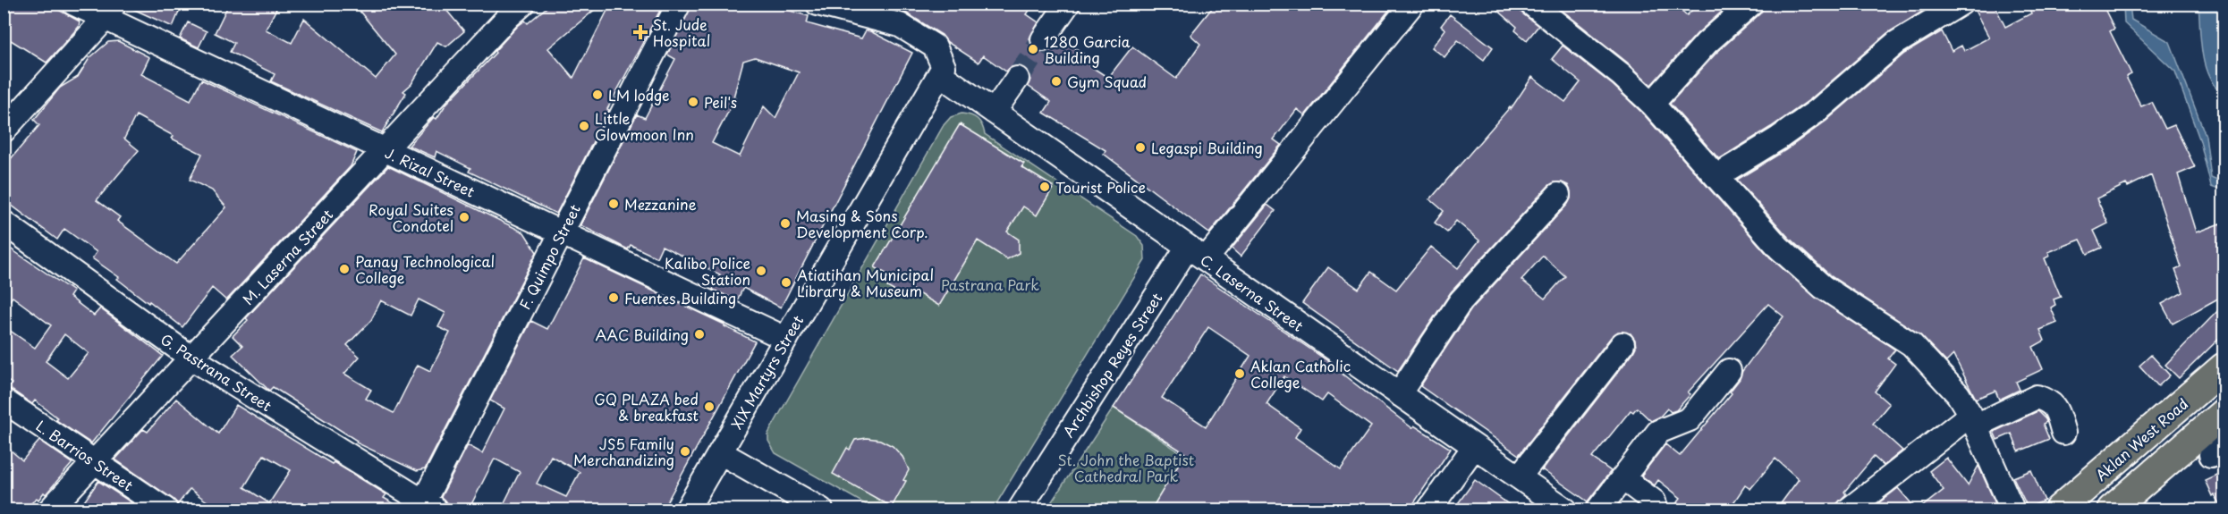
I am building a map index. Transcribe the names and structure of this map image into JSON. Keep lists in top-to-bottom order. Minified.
{"streets":{"main road":["Aklan West Road"],"street":["J. Rizal Street","M. Laserna Street","F. Quimpo Street","C. Laserna Street","Archbishop Reyes Street","G. Pastrana Street","XIX Martyrs Street","L. Barrios Street"]},"crossings":[["J. Rizal Street","M. Laserna Street"],["J. Rizal Street","F. Quimpo Street"],["J. Rizal Street","XIX Martyrs Street"],["M. Laserna Street","G. Pastrana Street"],["M. Laserna Street","L. Barrios Street"],["F. Quimpo Street","G. Pastrana Street"],["C. Laserna Street","Archbishop Reyes Street"],["C. Laserna Street","XIX Martyrs Street"]],"parks":["Pastrana Park","St. John the Baptist Cathedral Park"],"places":{"health":["St. Jude Hospital"],"other":["1280 Garcia Building","Gym Squad","LM lodge","Peil's","Little Glowmoon Inn","Legaspi Building","Tourist Police","Mezzanine","Royal Suites Condotel","Masing & Sons Development Corp.","Panay Technological College","Kalibo Police Station","Atiatihan Municipal Library & Museum","Fuentes Building","AAC Building","Aklan Catholic College","GQ PLAZA bed & breakfast","JS5 Family Merchandizing"]}}
